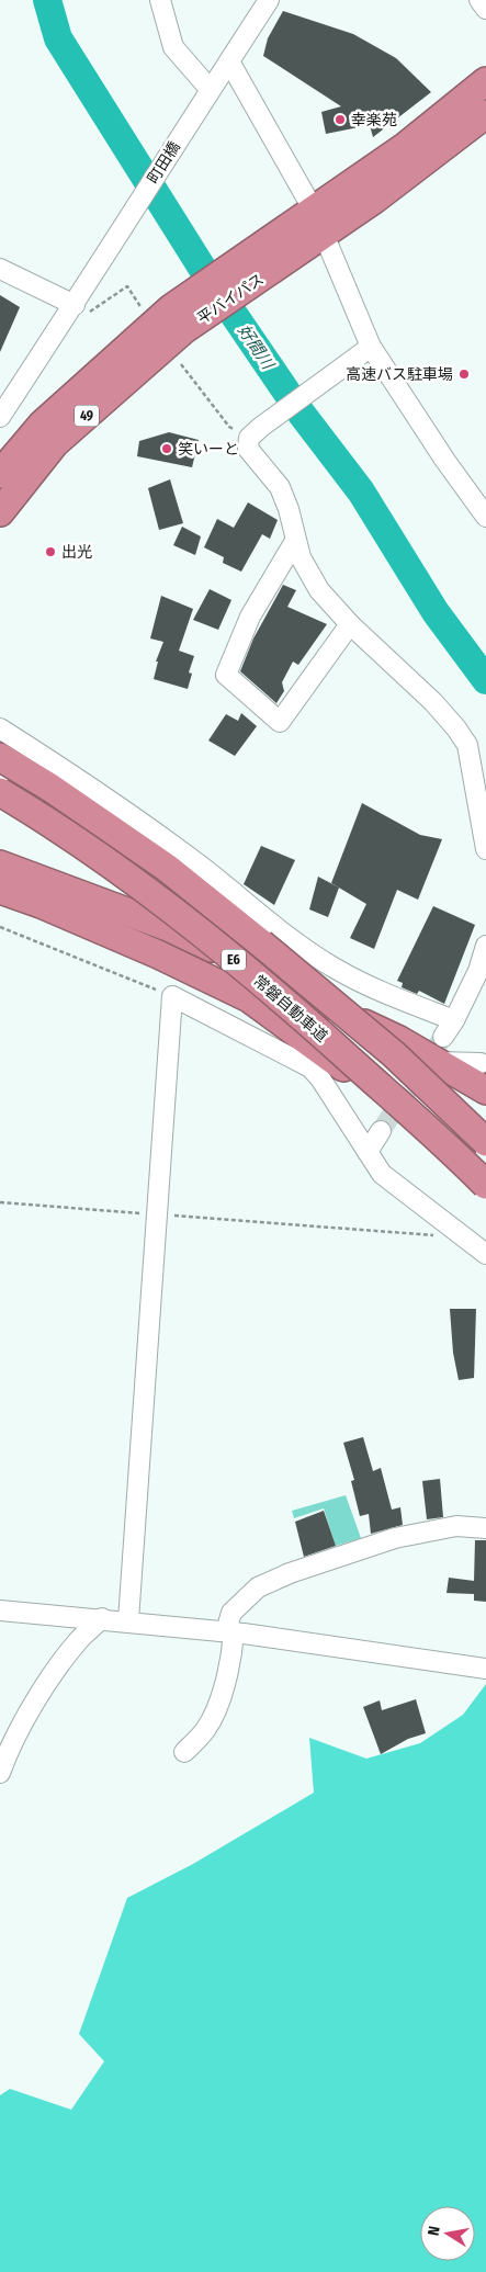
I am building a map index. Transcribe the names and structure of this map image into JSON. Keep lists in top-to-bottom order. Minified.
{"streets":{"highway":["平バイパス","49","E6","常磐自動車道"],"street":["町田橋"]},"water":["好間川"],"places":["幸楽苑","高速バス駐車場","笑いーと","出光"],"north":"left"}
